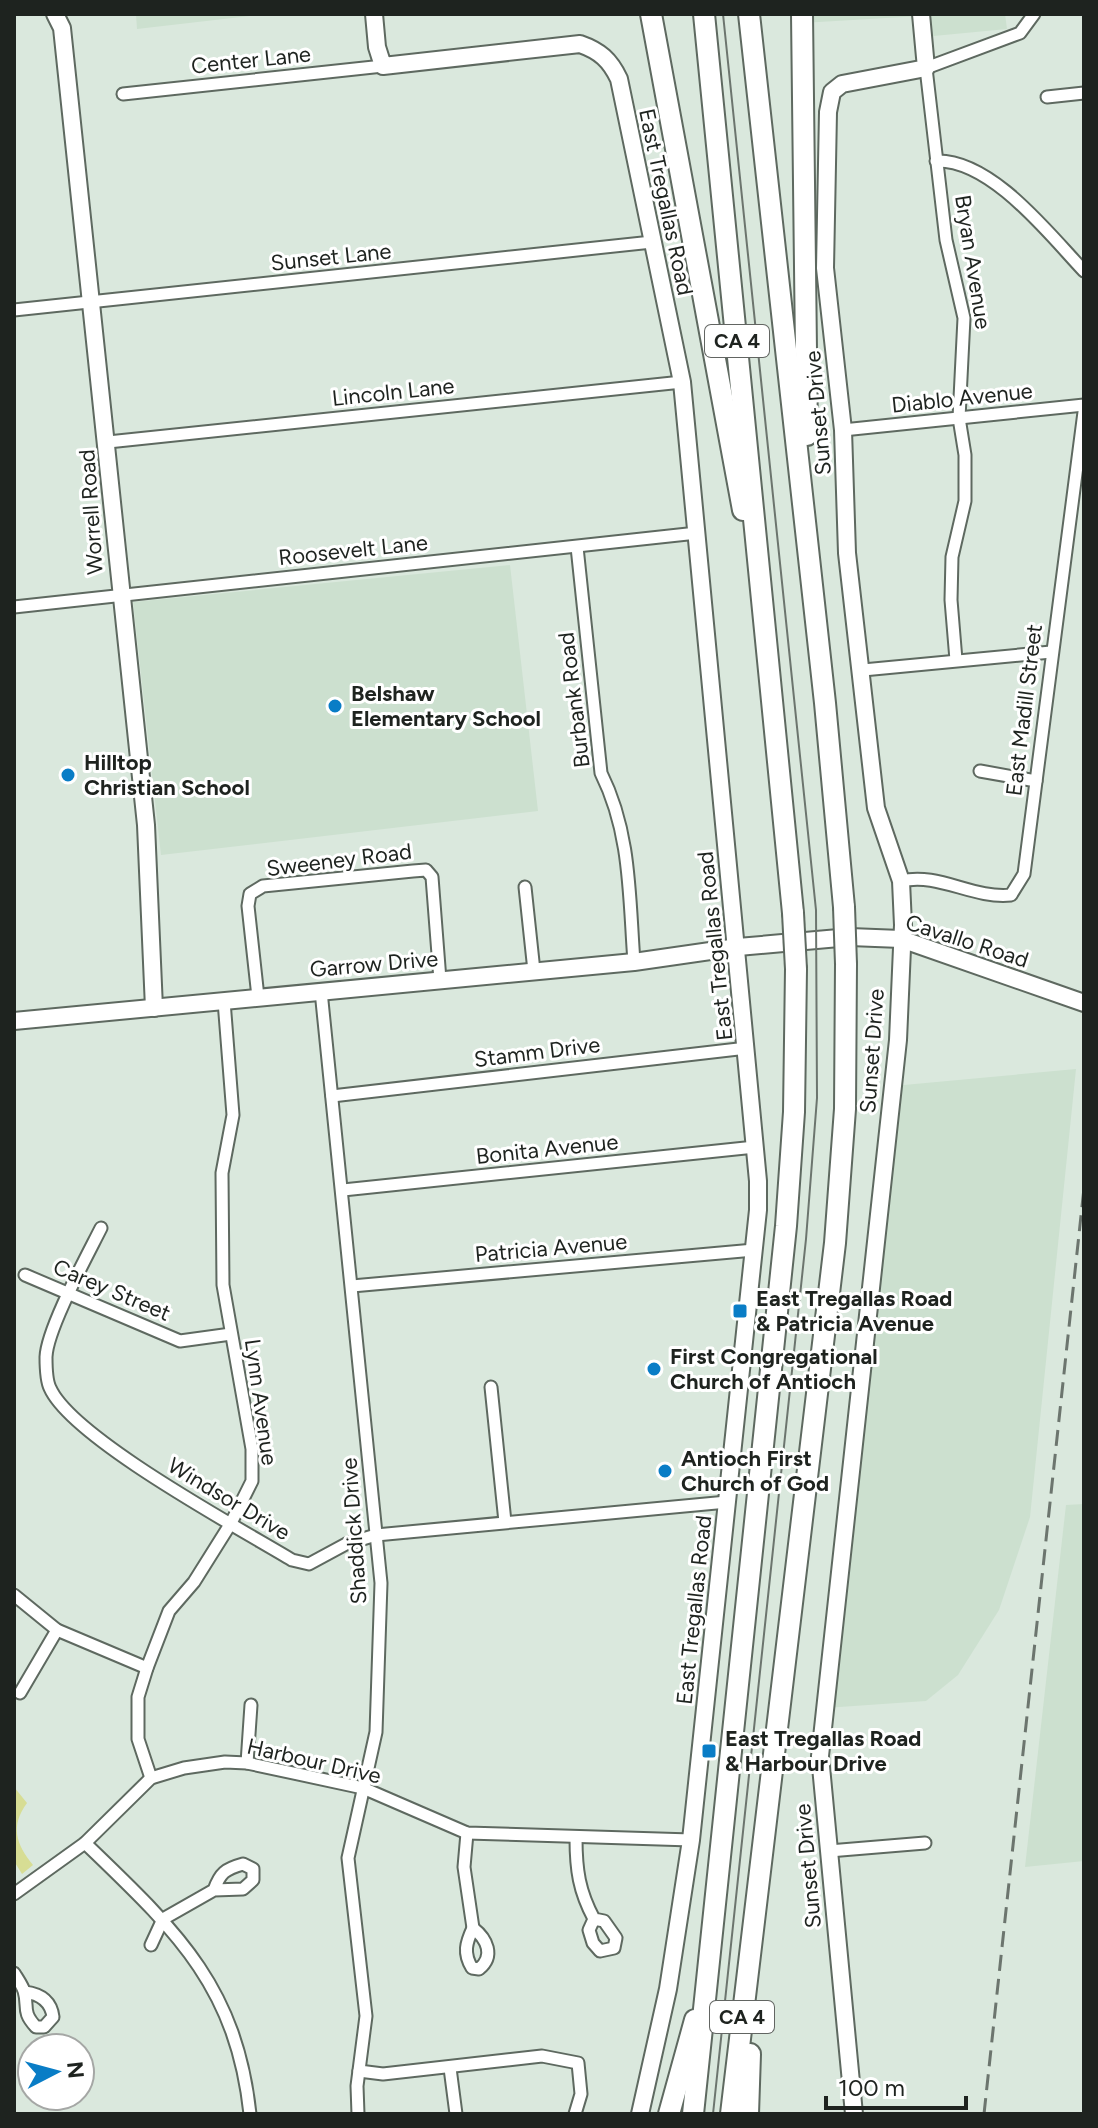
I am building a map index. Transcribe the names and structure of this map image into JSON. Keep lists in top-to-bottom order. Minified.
{"streets":{"highway":["CA 4"],"street":["Center Lane","East Tregallas Road","Sunset Lane","Bryan Avenue","Lincoln Lane","Diablo Avenue","Sunset Drive","Worrell Road","Roosevelt Lane","Burbank Road","East Madill Street","Sweeney Road","Cavallo Road","Garrow Drive","Stamm Drive","Bonita Avenue","Patricia Avenue","Carey Street","Lynn Avenue","Windsor Drive","Shaddick Drive","Harbour Drive"]},"crossings":[["Center Lane","East Tregallas Road"],["East Tregallas Road","Sunset Lane"],["East Tregallas Road","Lincoln Lane"],["East Tregallas Road","Roosevelt Lane"],["East Tregallas Road","Cavallo Road"],["East Tregallas Road","Garrow Drive"],["East Tregallas Road","Stamm Drive"],["East Tregallas Road","Bonita Avenue"],["East Tregallas Road","Patricia Avenue"],["East Tregallas Road","Windsor Drive"],["East Tregallas Road","Harbour Drive"],["Sunset Lane","Worrell Road"],["Bryan Avenue","Diablo Avenue"],["Bryan Avenue","Sunset Drive"],["Lincoln Lane","Worrell Road"],["Diablo Avenue","Sunset Drive"],["Sunset Drive","East Madill Street"],["Sunset Drive","Cavallo Road"],["Worrell Road","Roosevelt Lane"],["Worrell Road","Garrow Drive"],["Roosevelt Lane","Burbank Road"],["Burbank Road","Garrow Drive"],["Sweeney Road","Garrow Drive"],["Cavallo Road","Garrow Drive"],["Garrow Drive","Lynn Avenue"],["Garrow Drive","Shaddick Drive"],["Stamm Drive","Shaddick Drive"],["Bonita Avenue","Shaddick Drive"],["Patricia Avenue","Shaddick Drive"],["Carey Street","Lynn Avenue"],["Carey Street","Windsor Drive"],["Lynn Avenue","Windsor Drive"],["Lynn Avenue","Harbour Drive"],["Windsor Drive","Shaddick Drive"],["Shaddick Drive","Harbour Drive"]],"places":{"other":["Belshaw Elementary School","Hilltop Christian School","First Congregational Church of Antioch","Antioch First Church of God"],"transit":["East Tregallas Road & Patricia Avenue","East Tregallas Road & Harbour Drive"]},"scale_bar":"100 m","north":"right"}
